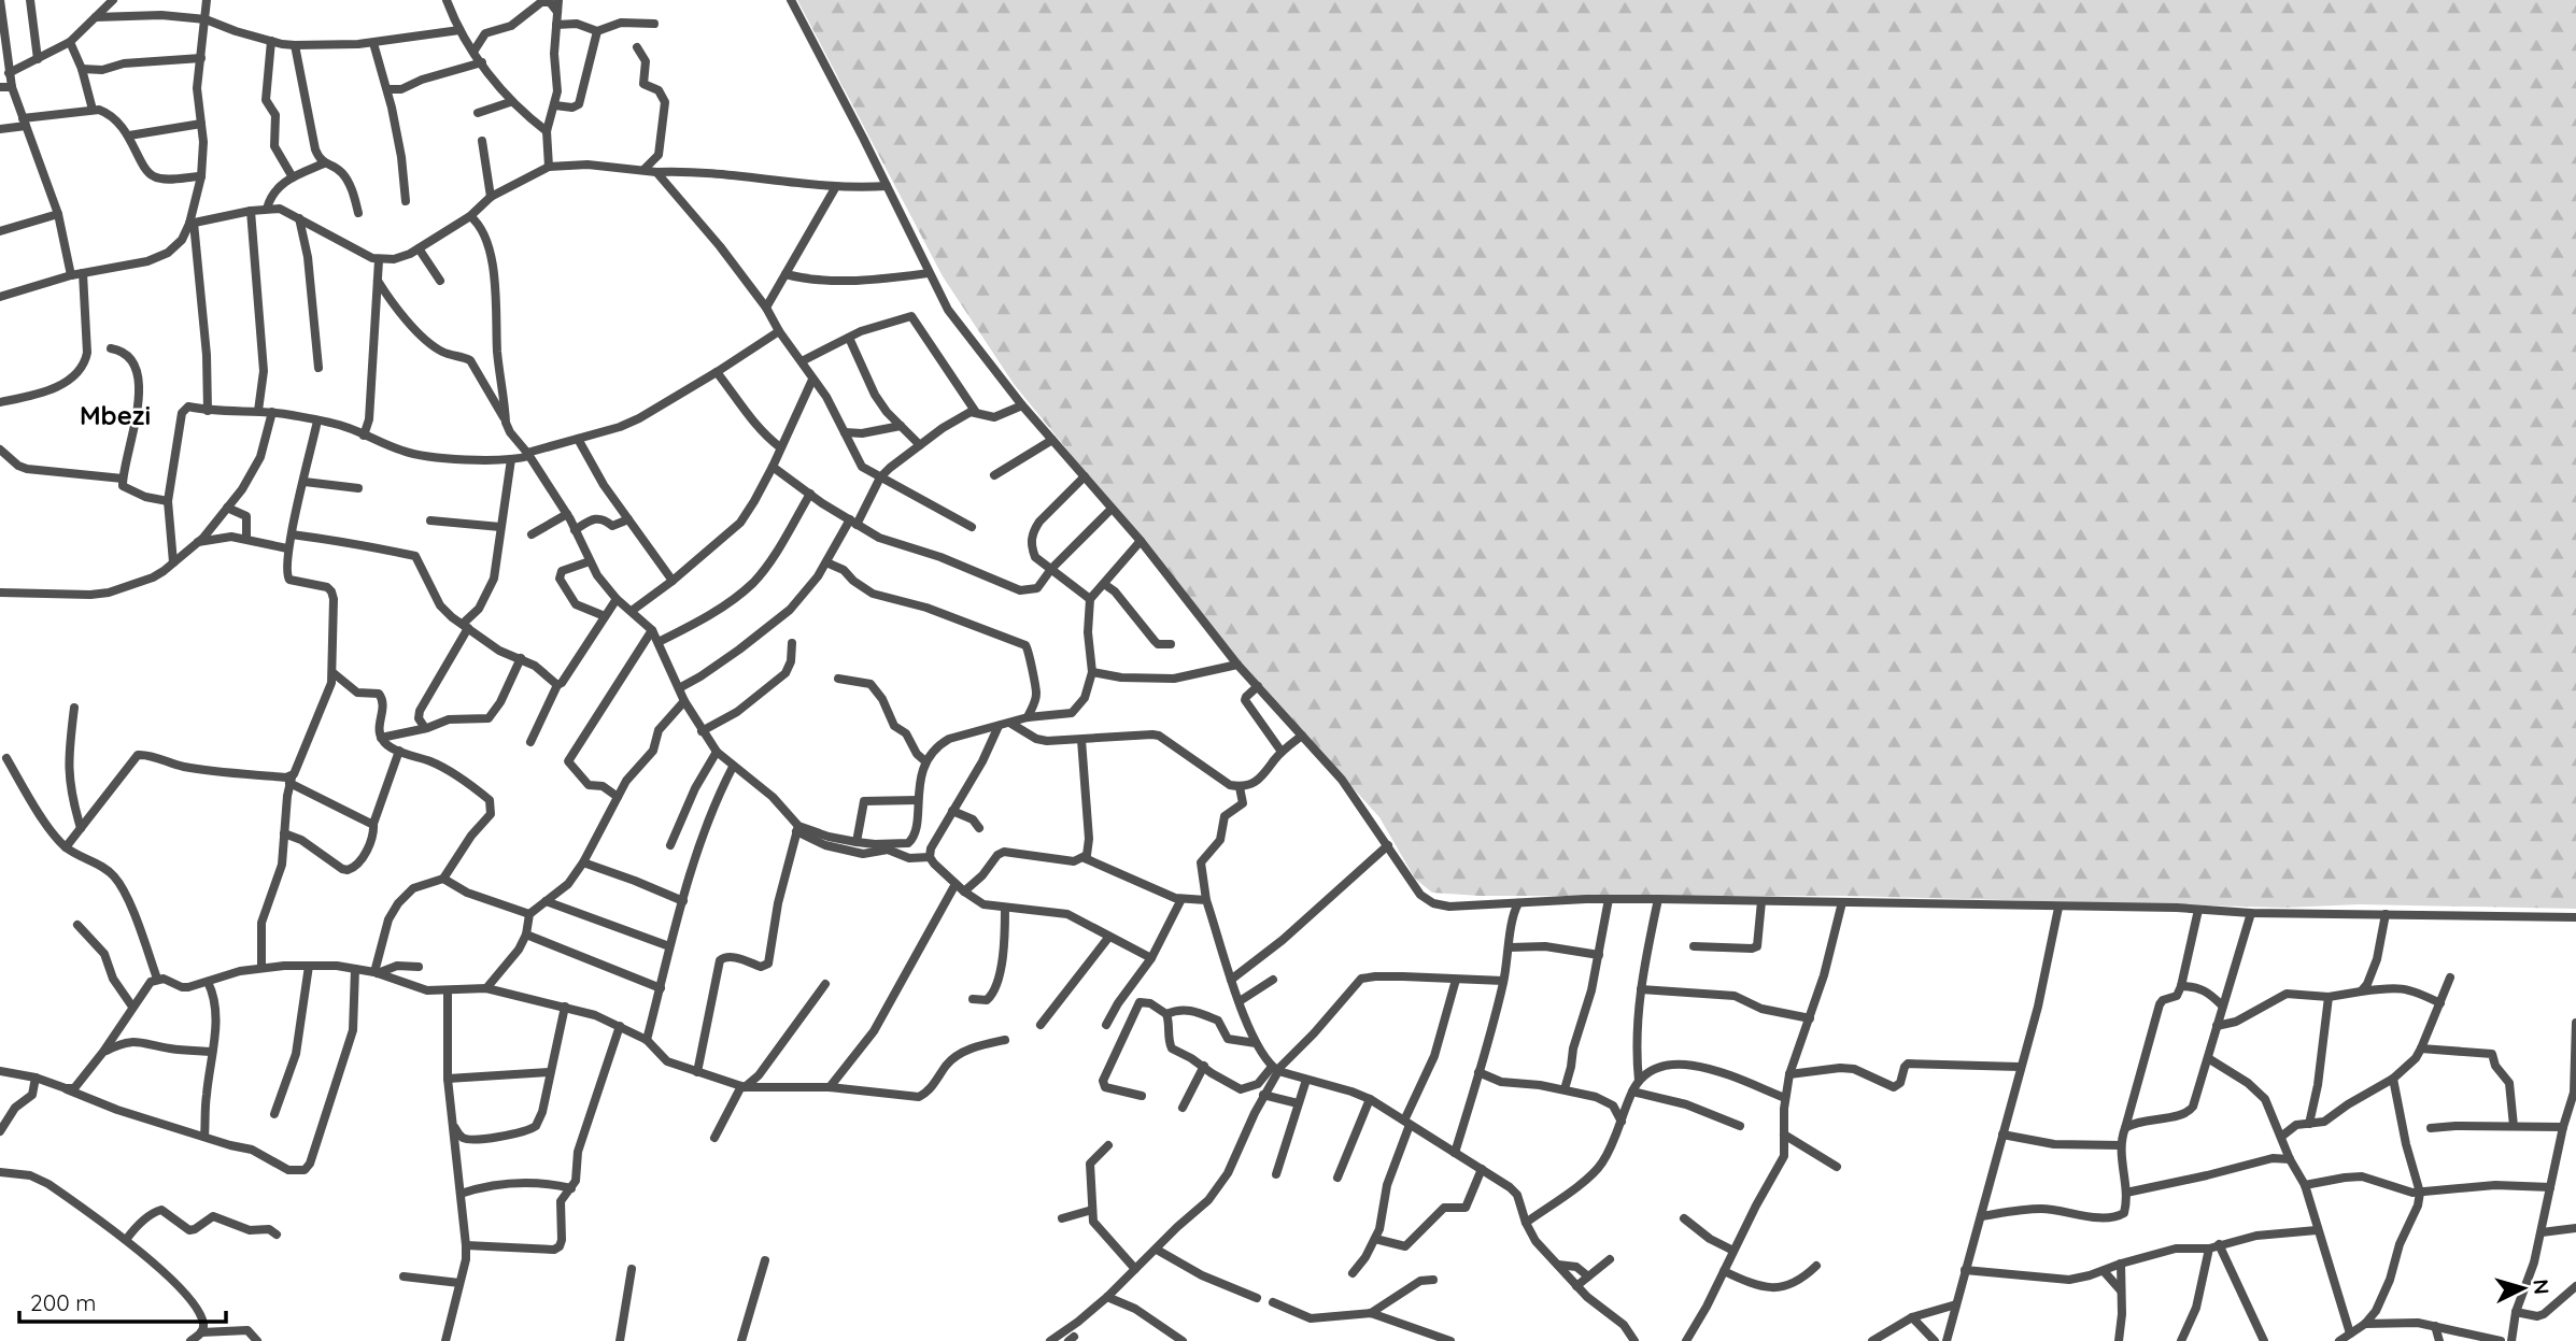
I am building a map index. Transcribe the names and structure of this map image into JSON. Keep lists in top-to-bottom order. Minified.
{"districts":["Mbezi"],"scale_bar":"200 m","north":"right"}
